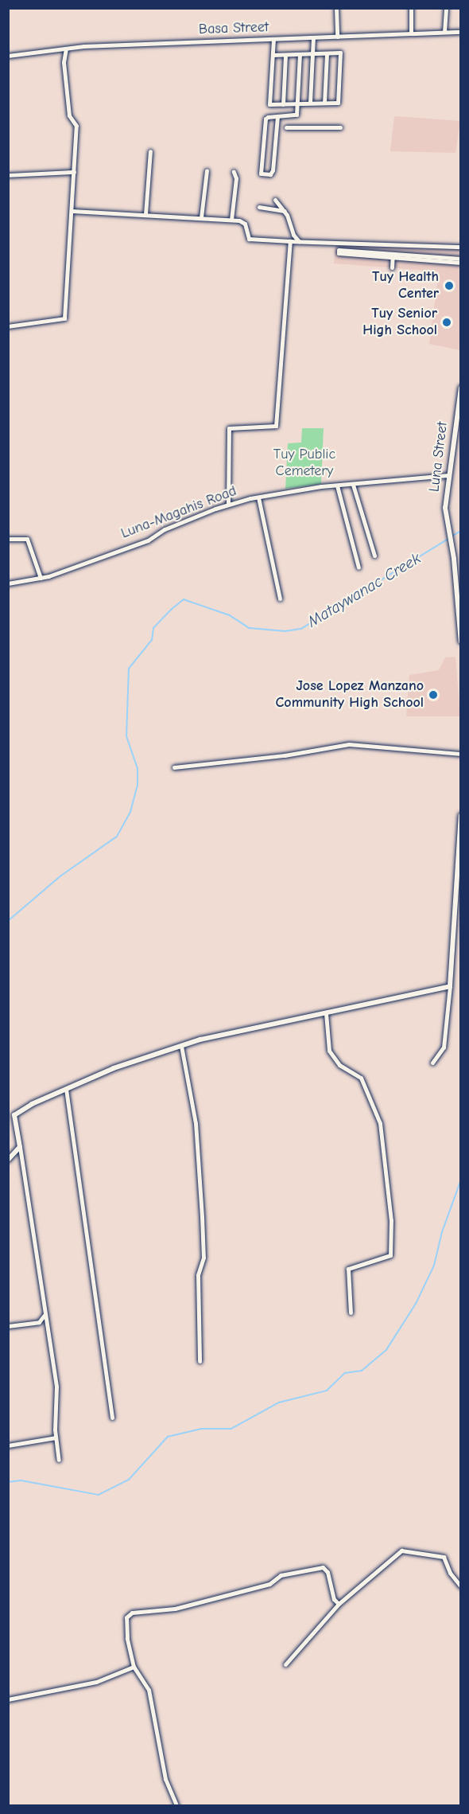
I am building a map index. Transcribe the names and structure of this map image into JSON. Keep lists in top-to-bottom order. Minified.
{"streets":{"street":["Basa Street","Luna Street","Luna-Magahis Road"]},"crossings":[["Luna Street","Luna-Magahis Road"]],"water":["Mataywanac Creek"],"parks":["Tuy Public Cemetery"],"places":["Tuy Health Center","Tuy Senior High School","Jose Lopez Manzano Community High School"]}
